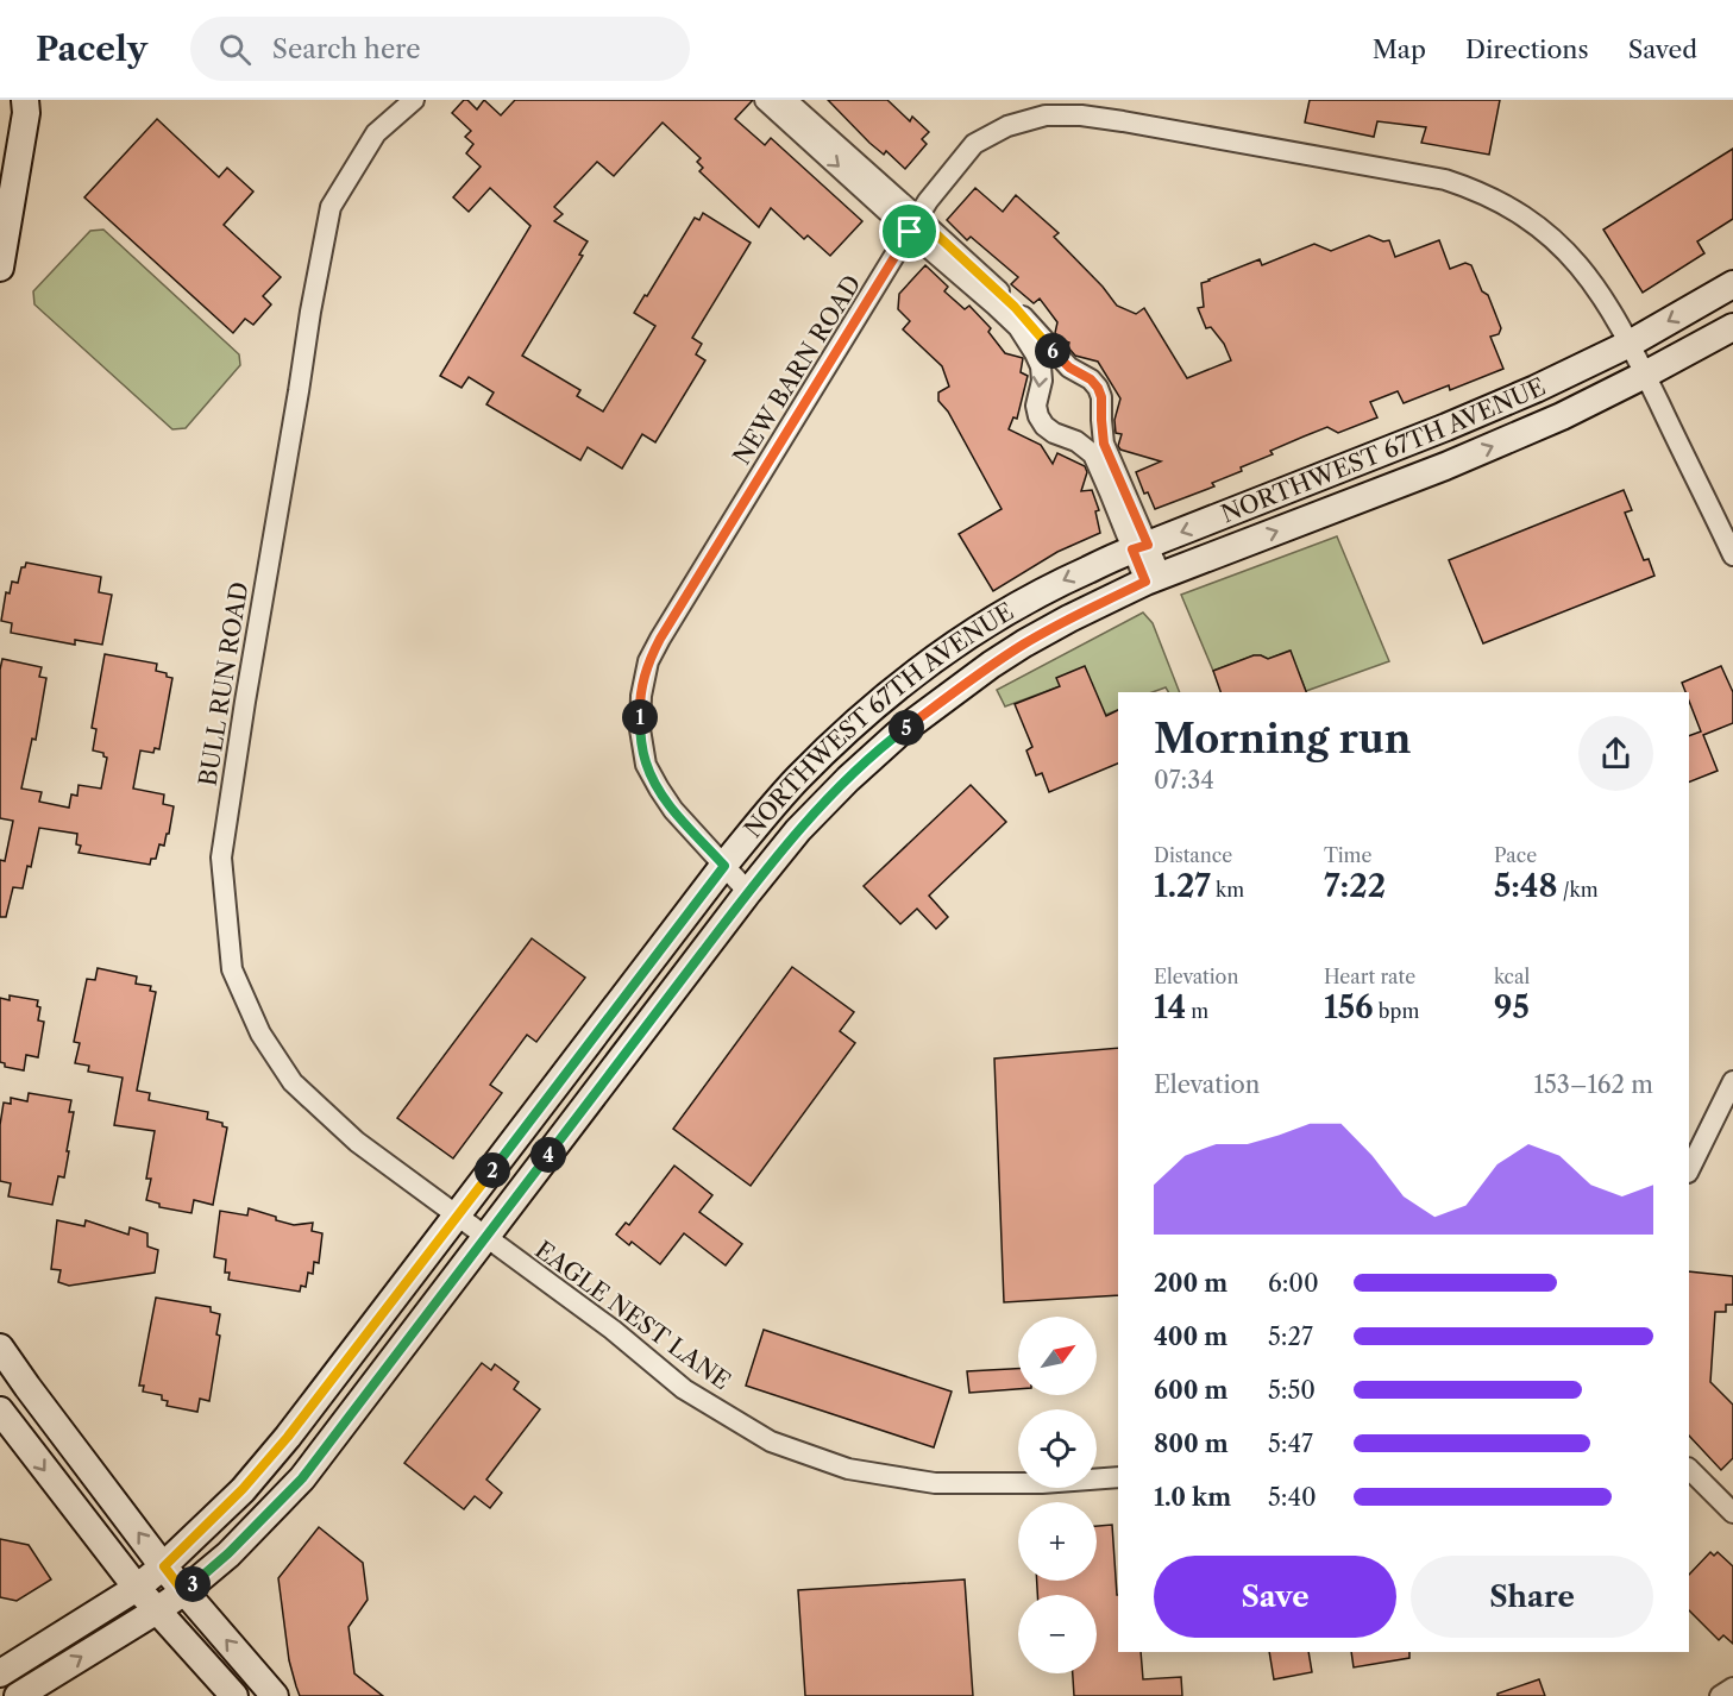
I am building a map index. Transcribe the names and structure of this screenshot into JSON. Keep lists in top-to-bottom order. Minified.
{"streets":{"main road":["NORTHWEST 67TH AVENUE"],"street":["NEW BARN ROAD","BULL RUN ROAD","EAGLE NEST LANE"]},"crossings":[["NEW BARN ROAD","NORTHWEST 67TH AVENUE"],["NORTHWEST 67TH AVENUE","BULL RUN ROAD"],["NORTHWEST 67TH AVENUE","EAGLE NEST LANE"],["BULL RUN ROAD","EAGLE NEST LANE"]],"north":"top right","page":{"header":"Pacely","search":"Search here","nav":["Map","Directions","Saved"],"pins":["6","1","5","4","2","3"],"heading":["Morning run","07:34"],"stats":[["Distance","1.27 km"],["Time","7:22"],["Pace","5:48 /km"],["Elevation","14 m"],["Heart rate","156 bpm"],["kcal","95"]],"chart":["Elevation","153–162 m"],"list":[{"name":"200 m","note":"6:00"},{"name":"400 m","note":"5:27"},{"name":"600 m","note":"5:50"},{"name":"800 m","note":"5:47"},{"name":"1.0 km","note":"5:40"}],"map_buttons":["+","−"],"buttons":["Save","Share"]}}
